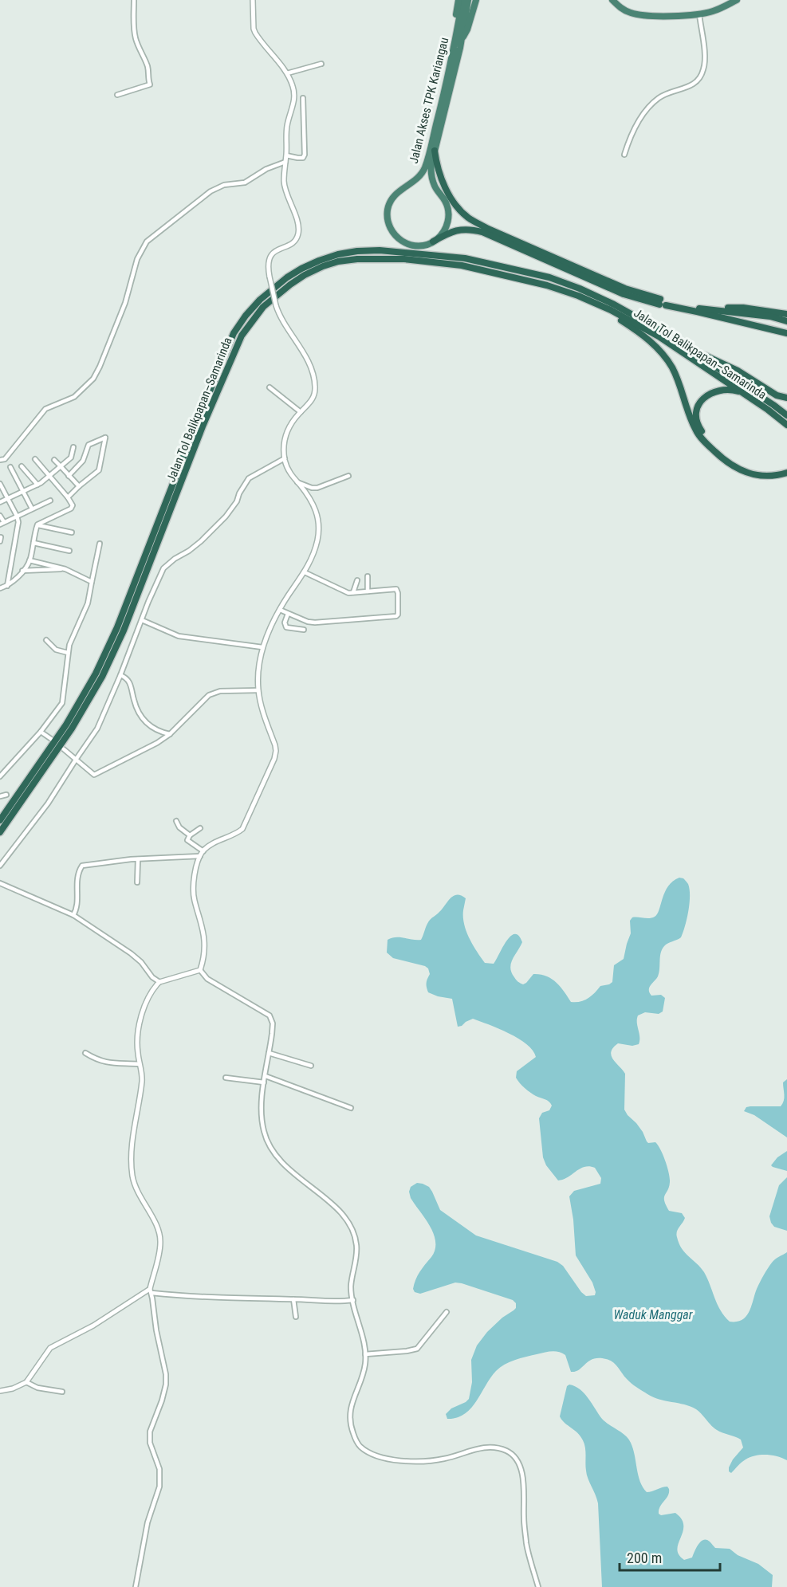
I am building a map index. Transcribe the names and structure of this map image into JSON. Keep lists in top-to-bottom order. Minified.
{"streets":{"highway":["Jalan Akses TPK Kariangau","Jalan Tol Balikpapan–Samarinda"]},"water":["Waduk Manggar"],"scale_bar":"200 m"}
